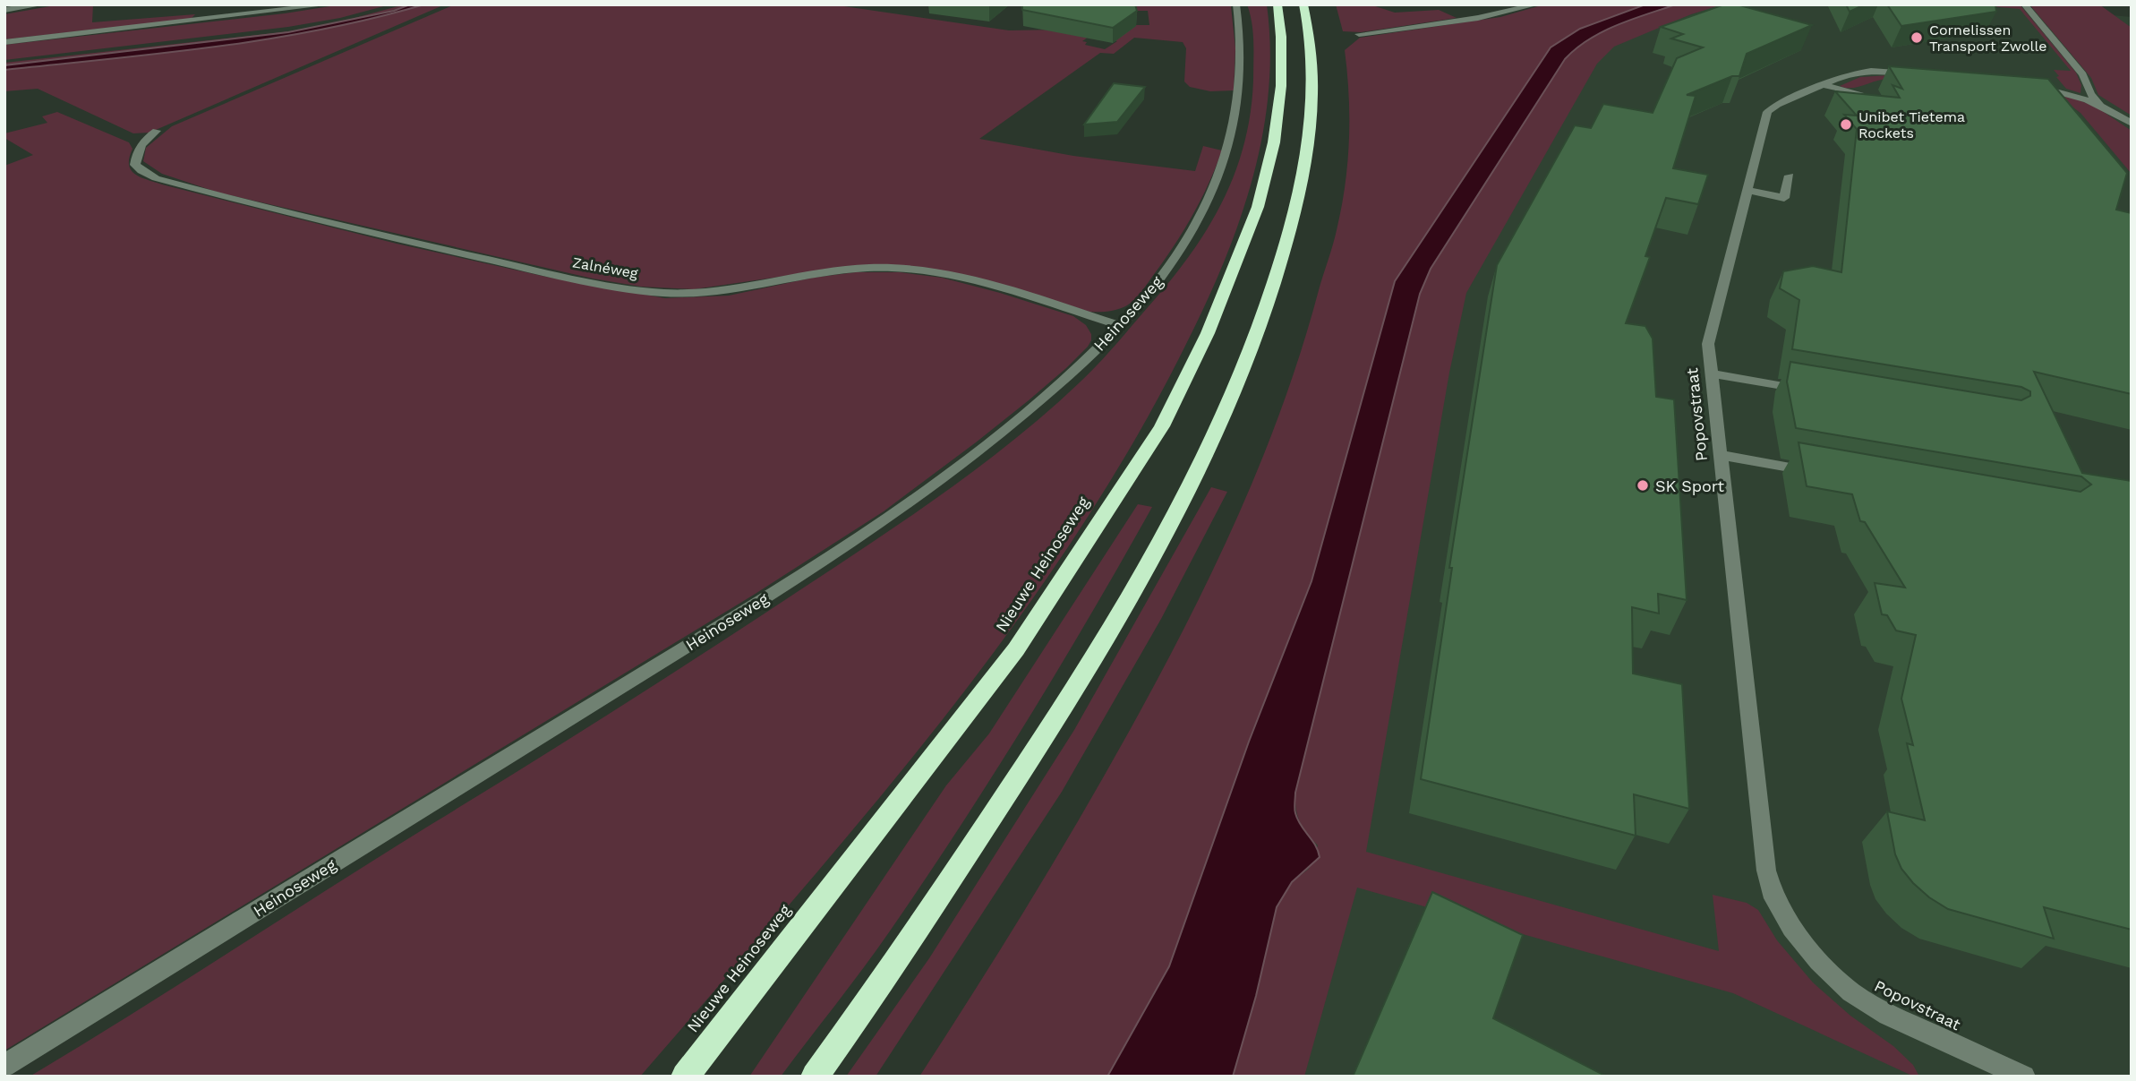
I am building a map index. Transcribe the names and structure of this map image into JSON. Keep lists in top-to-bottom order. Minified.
{"streets":{"highway":["Nieuwe Heinoseweg"],"street":["Zalnéweg","Heinoseweg","Popovstraat"]},"crossings":[["Zalnéweg","Heinoseweg"]],"places":["Cornelissen Transport Zwolle","Unibet Tietema Rockets","SK Sport"]}
